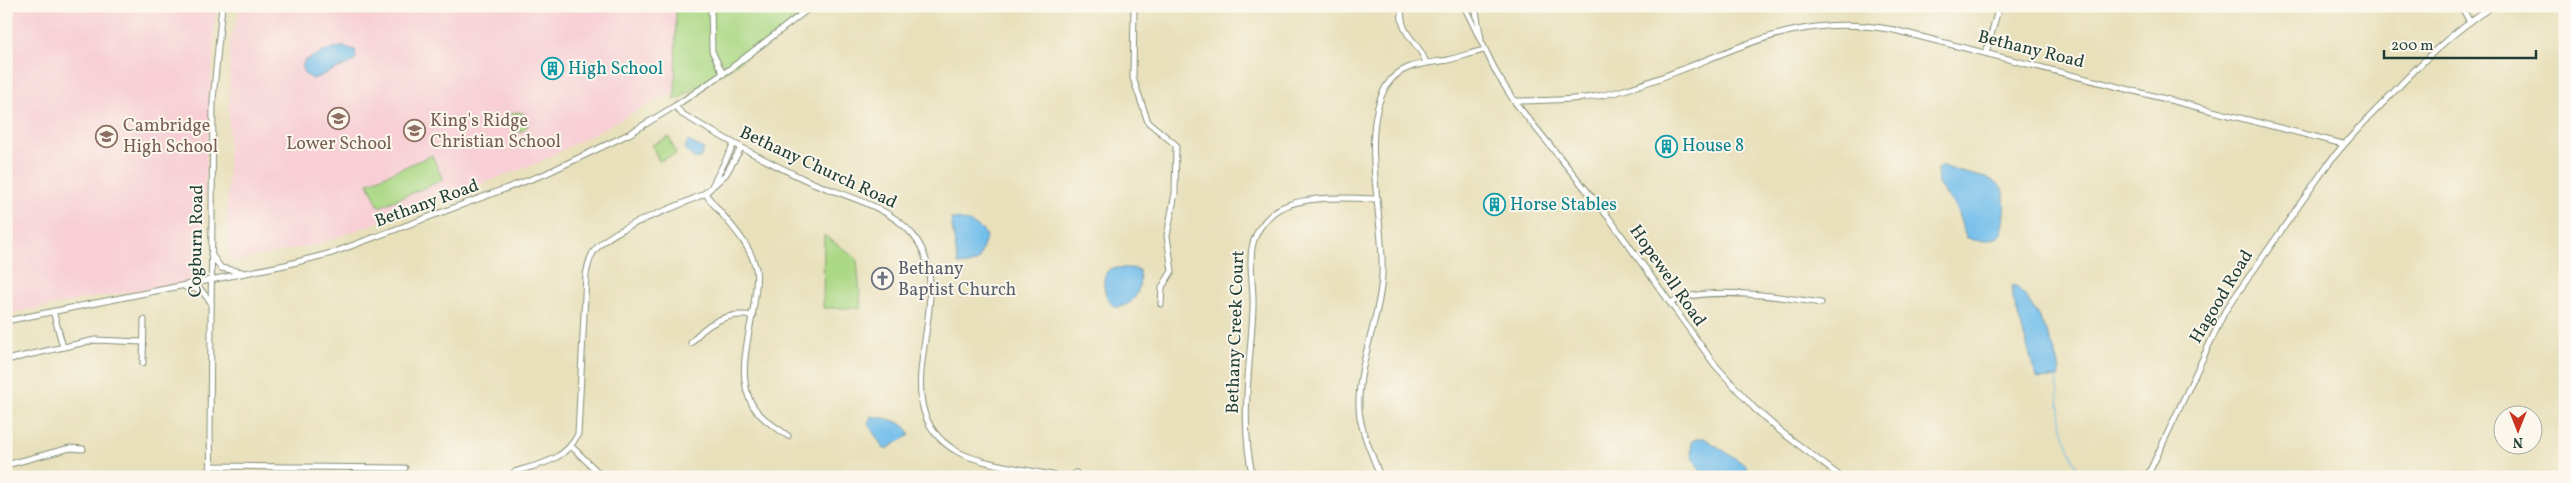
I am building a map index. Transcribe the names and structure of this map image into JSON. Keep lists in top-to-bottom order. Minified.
{"streets":{"street":["Bethany Road","Bethany Church Road","Cogburn Road","Hopewell Road","Hagood Road","Bethany Creek Court"]},"crossings":[["Bethany Road","Bethany Church Road"],["Bethany Road","Cogburn Road"],["Bethany Road","Hopewell Road"],["Bethany Road","Hagood Road"]],"places":{"building":["High School","House 8","Horse Stables"],"school or university":["Lower School","King's Ridge Christian School","Cambridge High School"],"church":["Bethany Baptist Church"]},"scale_bar":"200 m","north":"bottom"}
